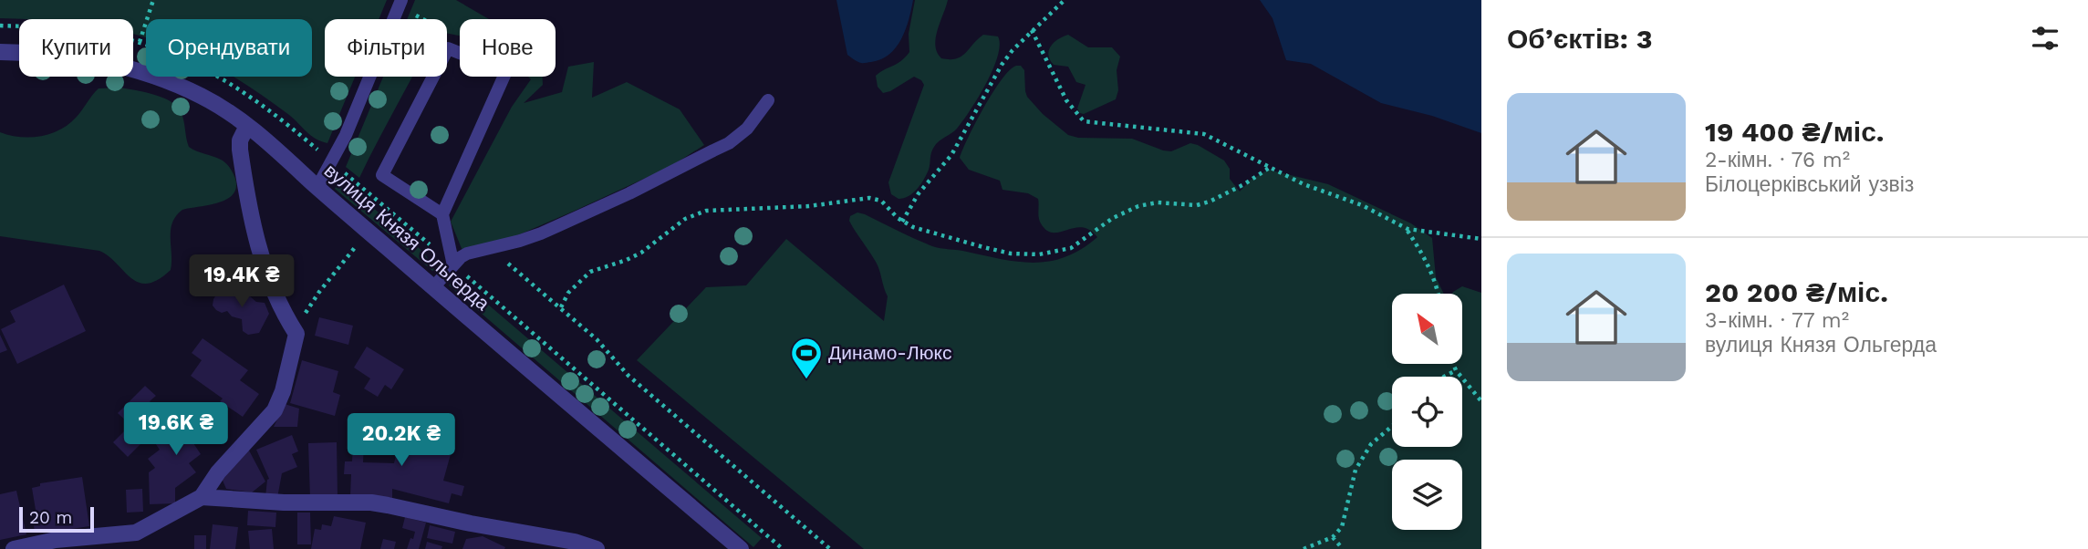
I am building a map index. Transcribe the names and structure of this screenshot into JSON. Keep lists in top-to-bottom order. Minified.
{"streets":{"street":["вулиця Князя Ольгерда"]},"places":{"sports":["Динамо-Люкс"]},"scale_bar":"20 m","north":"top left","page":{"heading":"Об’єктів: 3","chip":["Купити","Орендувати","Фільтри","Нове"],"list":[{"name":"19 400 ₴/міс.","note":"2-кімн. · 76 m² · Білоцерківський узвіз"},{"name":"20 200 ₴/міс.","note":"3-кімн. · 77 m² · вулиця Князя Ольгерда"}],"price":["19.4K ₴","19.6K ₴","20.2K ₴"],"scale":"20 m"}}
